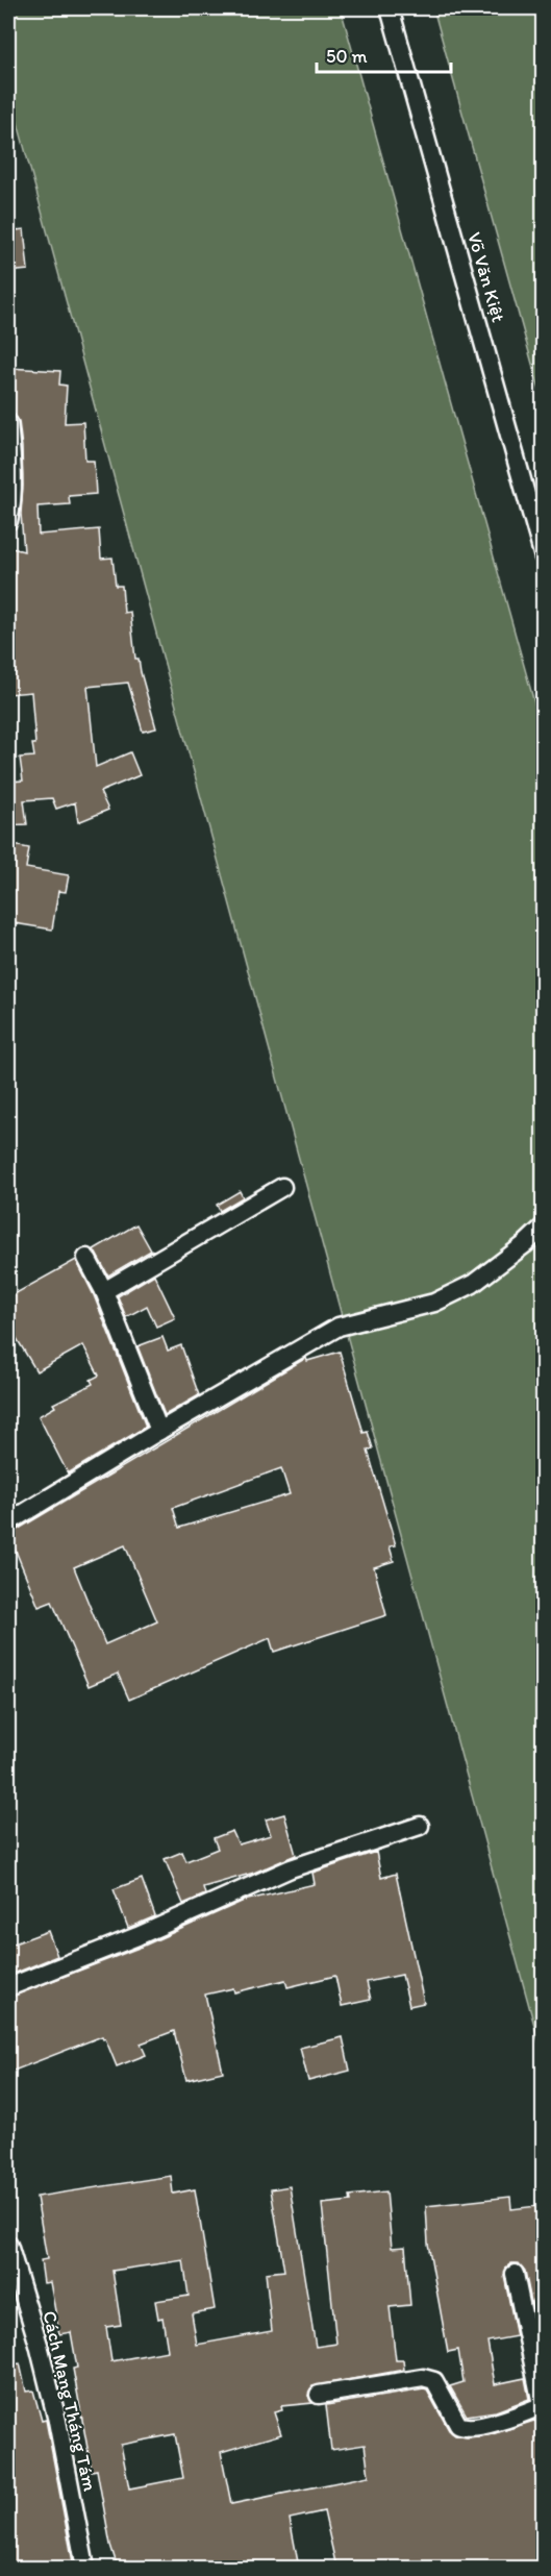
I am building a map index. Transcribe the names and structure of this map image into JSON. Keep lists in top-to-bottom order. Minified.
{"streets":{"street":["Võ Văn Kiệt","Cách Mạng Tháng Tám"]},"scale_bar":"50 m"}
